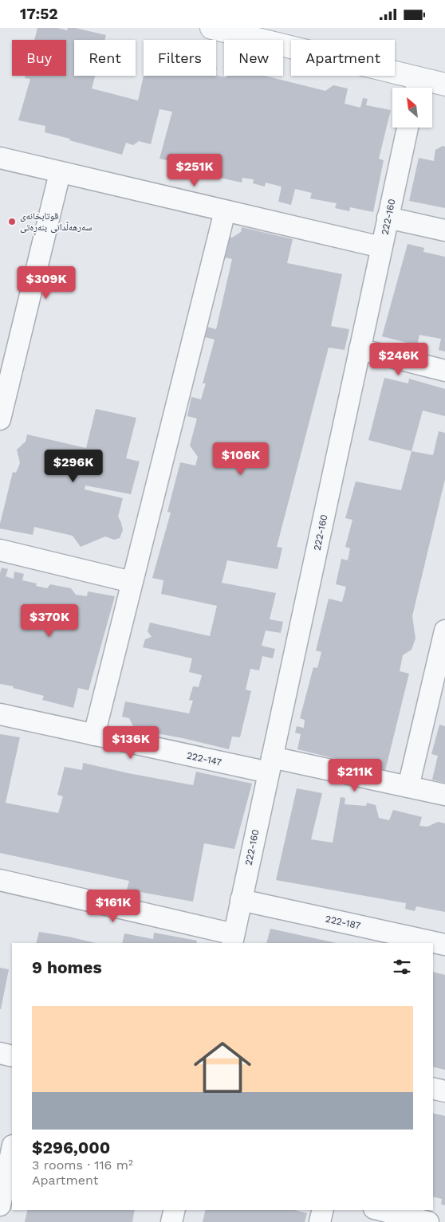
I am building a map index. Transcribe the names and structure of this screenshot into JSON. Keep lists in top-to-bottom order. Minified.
{"streets":{"street":["222-160","222-147","222-187"]},"crossings":[["222-160","222-147"],["222-160","222-187"]],"places":["قوتابخانەی سەرهەڵدانی بنەڕەتی"],"north":"top left","page":{"status":"17:52","chip":["Buy","Rent","Filters","New","Apartment"],"price":["$251K","$309K","$246K","$106K","$296K","$370K","$136K","$211K","$161K"],"heading":"9 homes","list":[{"name":"$296,000","note":"3 rooms · 116 m² · Apartment"}]}}
